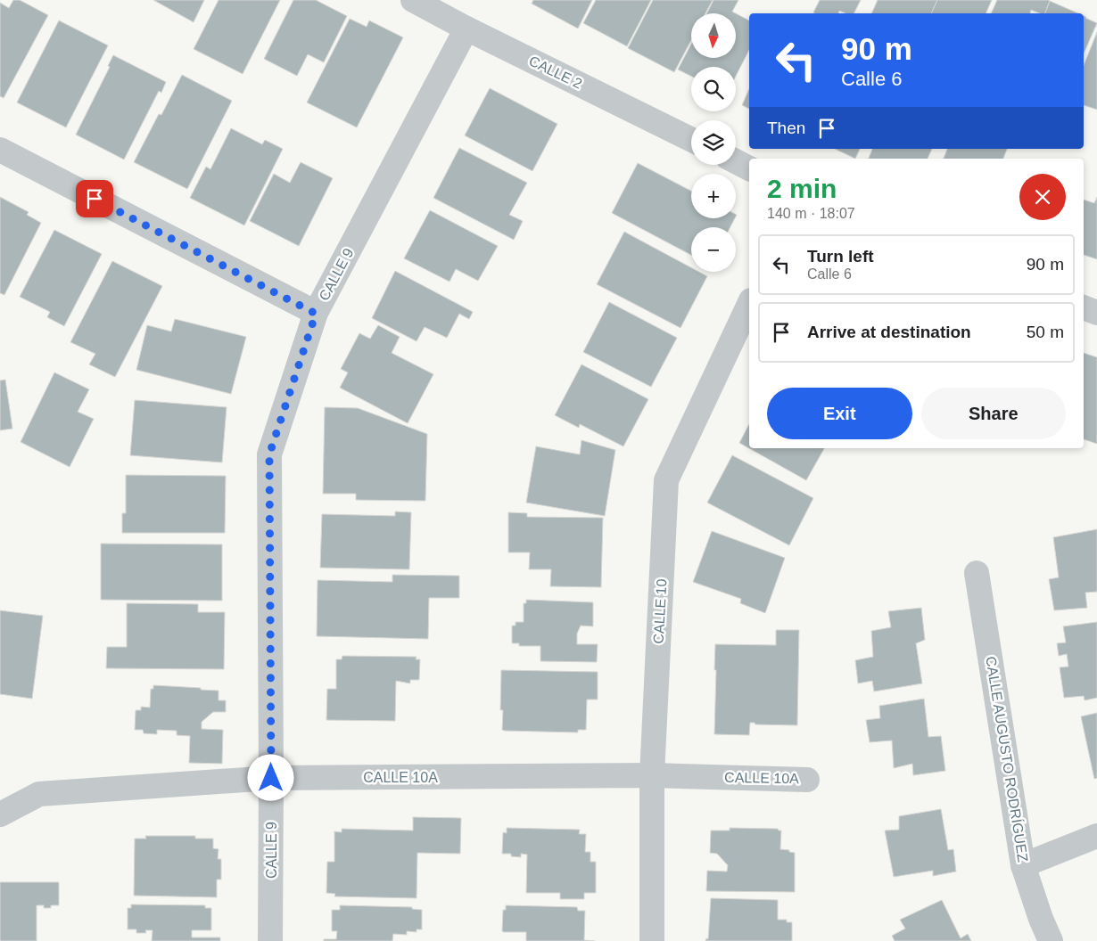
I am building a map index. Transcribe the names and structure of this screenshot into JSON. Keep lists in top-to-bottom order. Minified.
{"streets":{"street":["CALLE 2","CALLE 9","CALLE 10","CALLE AUGUSTO RODRÍGUEZ","CALLE 10A"]},"crossings":[["CALLE 2","CALLE 9"],["CALLE 9","CALLE 10A"],["CALLE 10","CALLE 10A"]],"north":"bottom","page":{"map_buttons":["+","−"],"turn":["90 m","Calle 6"],"then":"Then","heading":["2 min","140 m · 18:07"],"list":[{"name":"Turn left","note":"Calle 6","value":"90 m"},{"name":"Arrive at destination","value":"50 m"}],"buttons":["Exit","Share"]}}
